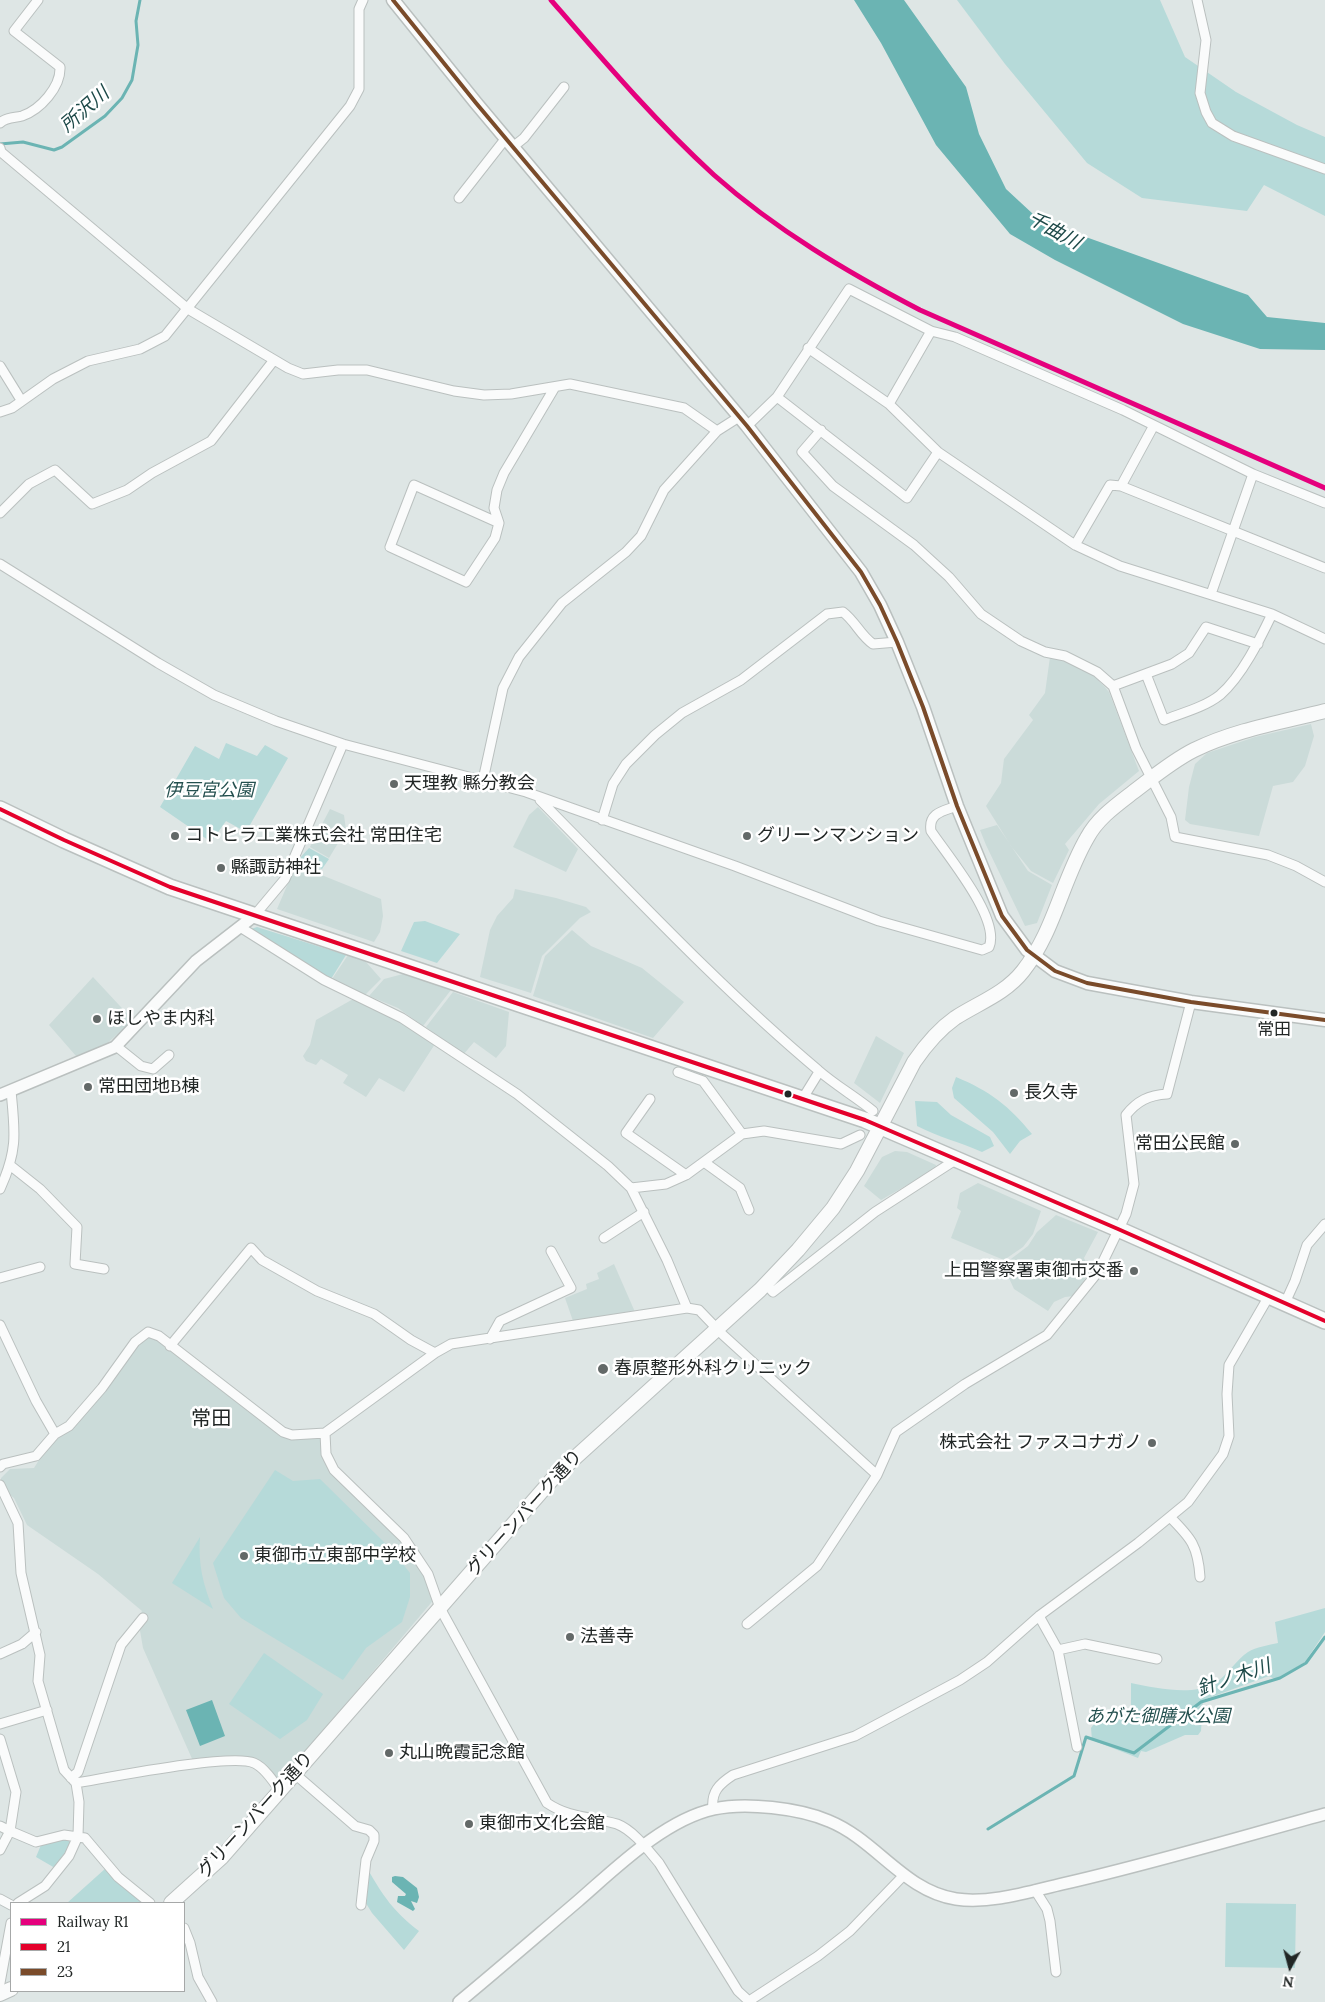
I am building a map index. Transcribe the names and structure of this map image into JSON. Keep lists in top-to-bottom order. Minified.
{"streets":{"main road":["グリーンパーク通り"]},"districts":["常田"],"water":["所沢川","千曲川","針ノ木川"],"parks":["伊豆宮公園","あがた御膳水公園"],"places":["天理教 縣分教会","コトヒラ工業株式会社 常田住宅","グリーンマンション","縣諏訪神社","常田","ほしやま内科","常田団地B棟","長久寺","常田公民館","上田警察署東御市交番","春原整形外科クリニック","株式会社 ファスコナガノ","東御市立東部中学校","法善寺","丸山晩霞記念館","東御市文化会館"],"lines":["rail line R1","transit line 23","transit line 21"],"legend":["Railway R1","21","23"],"north":"bottom"}
